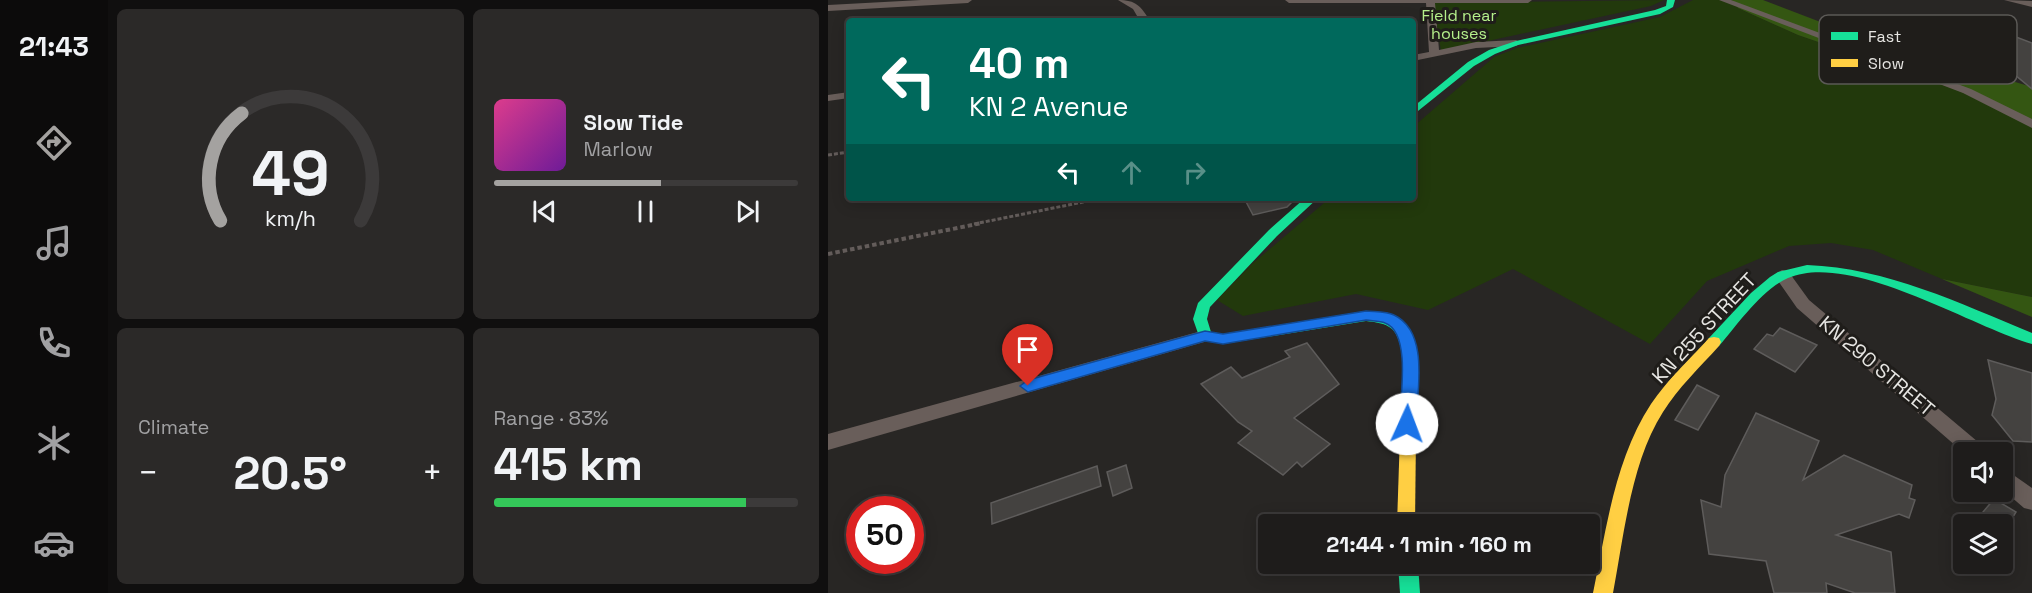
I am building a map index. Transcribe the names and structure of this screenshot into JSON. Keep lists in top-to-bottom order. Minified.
{"streets":{"main road":["KN 255 STREET"],"street":["KN 290 STREET"]},"crossings":[["KN 255 STREET","KN 290 STREET"]],"parks":["Field near houses"],"legend":["Fast","Slow"],"page":{"tabs":"21:43","turn":["40 m","KN 2 Avenue"],"song":["Slow Tide","Marlow"],"tile":["Climate",["Range · 83%","415 km"]],"heat":["−","20.5°","+"],"limit":"50","trip":"21:44 · 1 min · 160 m","gauge":["49","km/h"]}}
